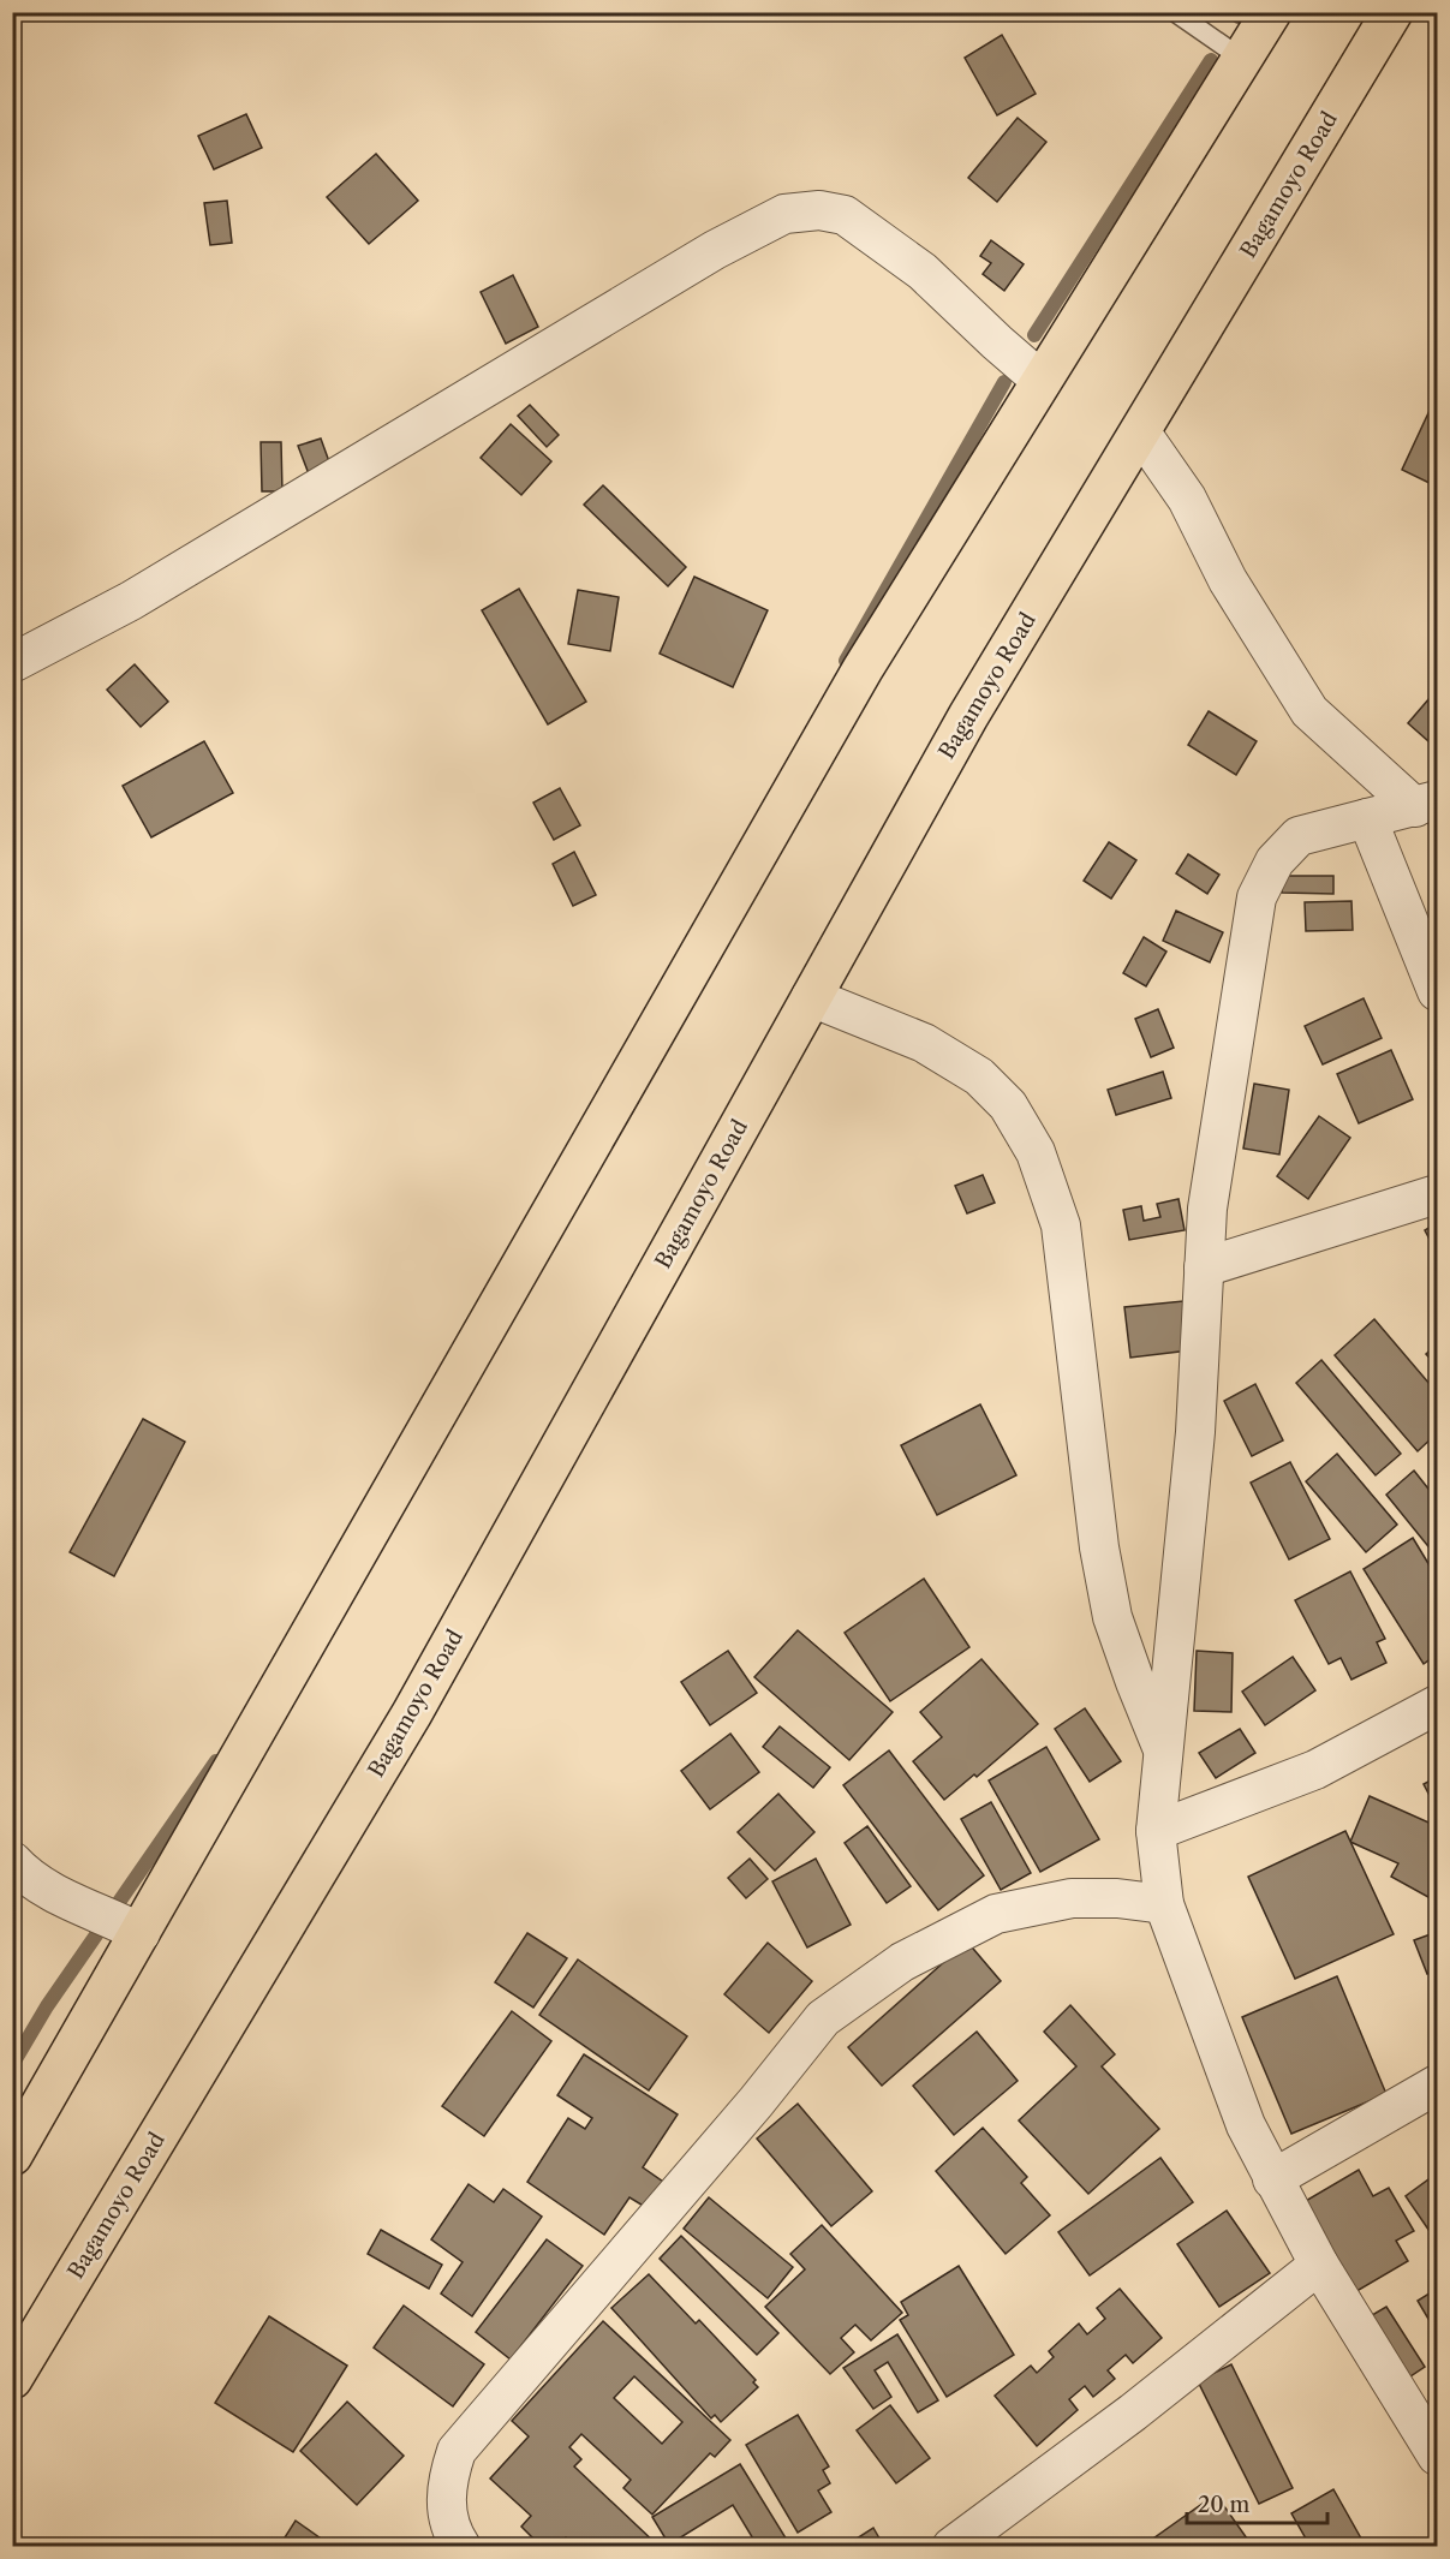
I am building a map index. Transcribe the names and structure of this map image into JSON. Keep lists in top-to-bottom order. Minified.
{"streets":{"highway":["Bagamoyo Road"]},"scale_bar":"20 m"}
